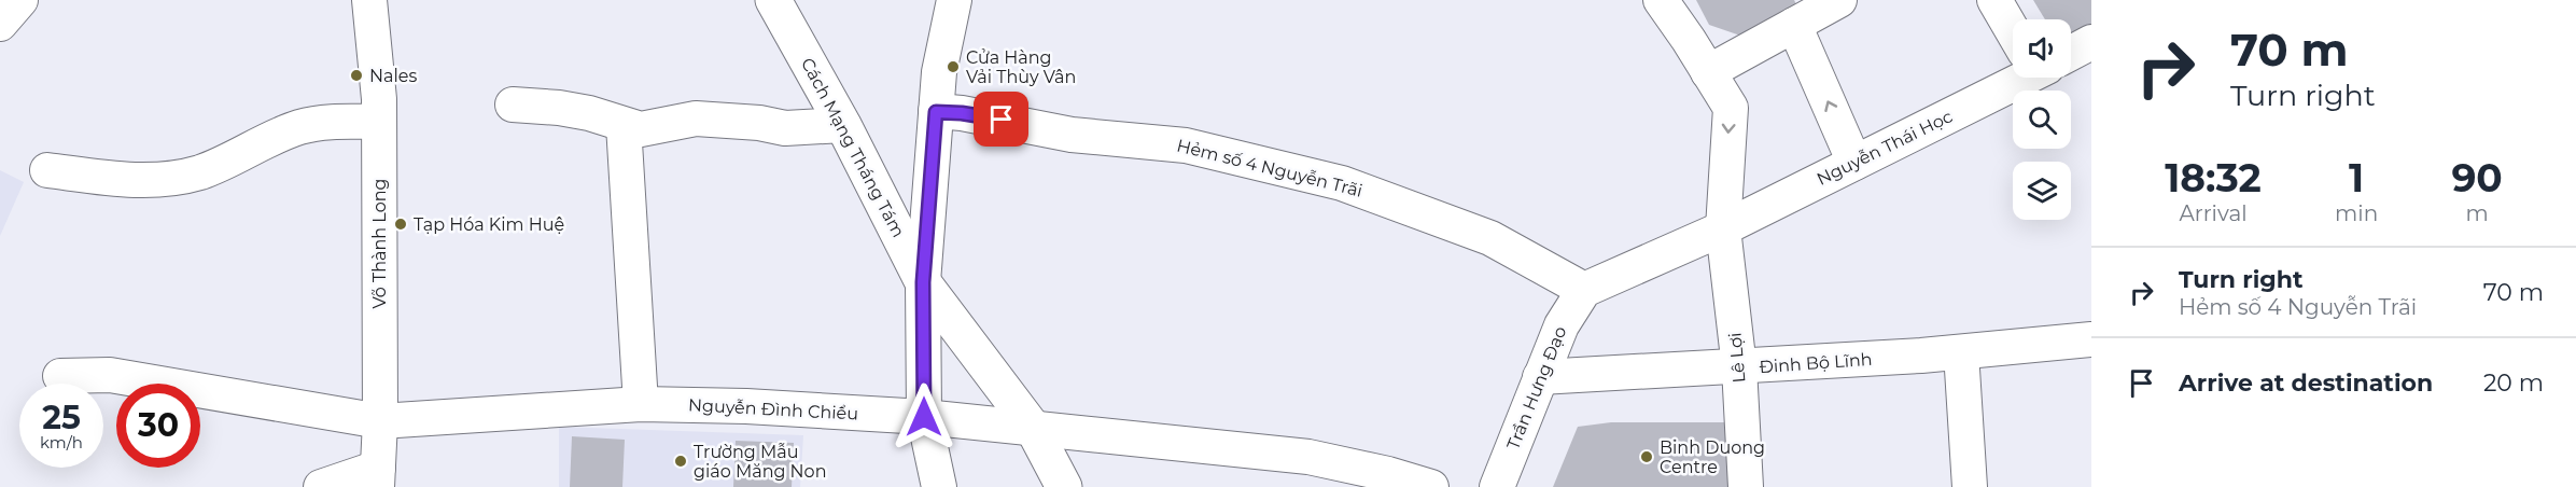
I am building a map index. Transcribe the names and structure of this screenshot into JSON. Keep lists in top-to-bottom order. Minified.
{"streets":{"main road":["Cách Mạng Tháng Tám"],"street":["Nguyễn Thái Học","Hẻm số 4 Nguyễn Trãi","Võ Thành Long","Lê Lợi","Đinh Bộ Lĩnh","Trần Hưng Đạo","Nguyễn Đình Chiểu"]},"crossings":[["Cách Mạng Tháng Tám","Nguyễn Đình Chiểu"],["Nguyễn Thái Học","Lê Lợi"],["Hẻm số 4 Nguyễn Trãi","Trần Hưng Đạo"],["Võ Thành Long","Nguyễn Đình Chiểu"],["Lê Lợi","Đinh Bộ Lĩnh"],["Đinh Bộ Lĩnh","Trần Hưng Đạo"]],"places":["Cửa Hàng Vải Thùy Vân","Nales","Tạp Hóa Kim Huệ","Binh Duong Centre","Trường Mẫu giáo Măng Non"],"page":{"turn":["70 m","Turn right"],"eta":["18:32","Arrival","1","min","90","m"],"list":[{"name":"Turn right","note":"Hẻm số 4 Nguyễn Trãi","value":"70 m"},{"name":"Arrive at destination","value":"20 m"}],"speed":"25 km/h","limit":"30"}}
